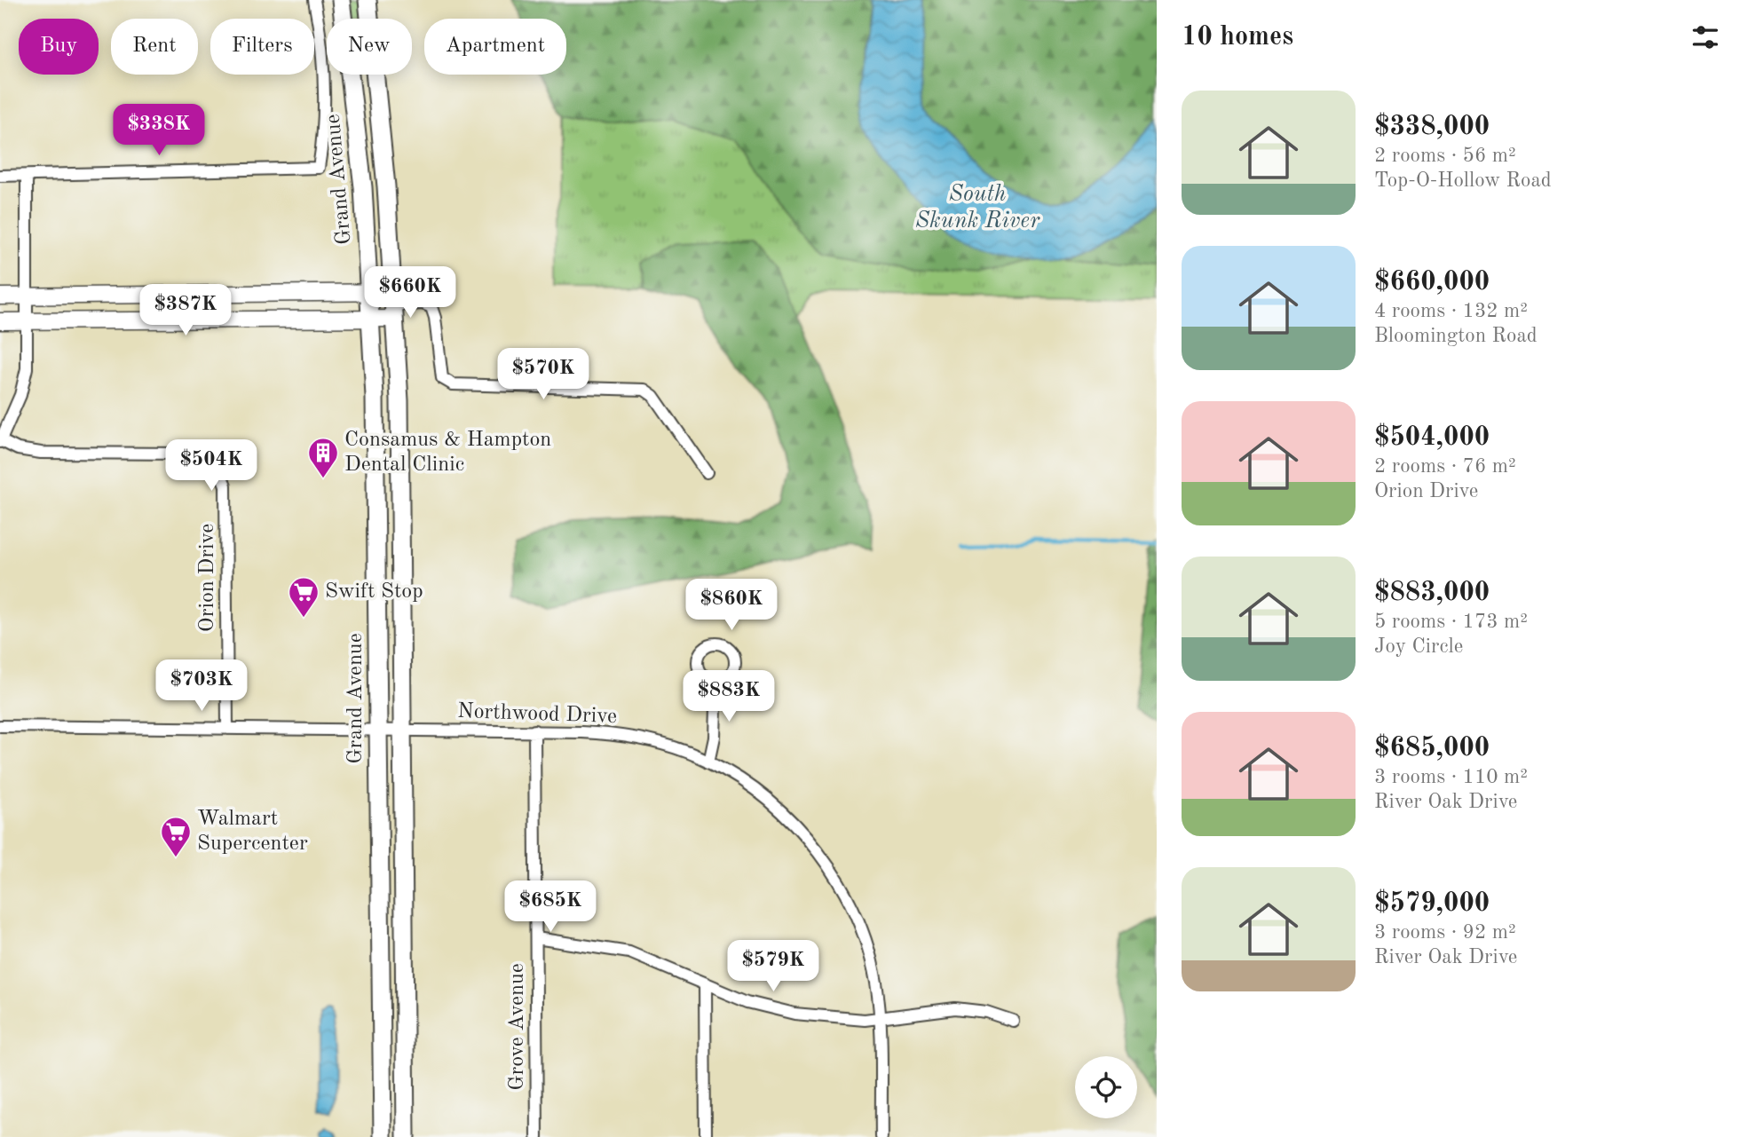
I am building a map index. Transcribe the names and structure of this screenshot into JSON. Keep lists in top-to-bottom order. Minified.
{"streets":{"main road":["Grand Avenue"],"street":["Orion Drive","Northwood Drive","Grove Avenue"]},"crossings":[["Grand Avenue","Northwood Drive"],["Orion Drive","Northwood Drive"],["Northwood Drive","Grove Avenue"]],"water":["South Skunk River"],"places":{"building":["Consamus & Hampton Dental Clinic"],"supermarket":["Swift Stop","Walmart Supercenter"]},"page":{"heading":"10 homes","chip":["Buy","Rent","Filters","New","Apartment"],"list":[{"name":"$338,000","note":"2 rooms · 56 m² · Top-O-Hollow Road"},{"name":"$660,000","note":"4 rooms · 132 m² · Bloomington Road"},{"name":"$504,000","note":"2 rooms · 76 m² · Orion Drive"},{"name":"$883,000","note":"5 rooms · 173 m² · Joy Circle"},{"name":"$685,000","note":"3 rooms · 110 m² · River Oak Drive"},{"name":"$579,000","note":"3 rooms · 92 m² · River Oak Drive"}],"price":["$338K","$660K","$387K","$570K","$504K","$860K","$703K","$883K","$685K","$579K"]}}
